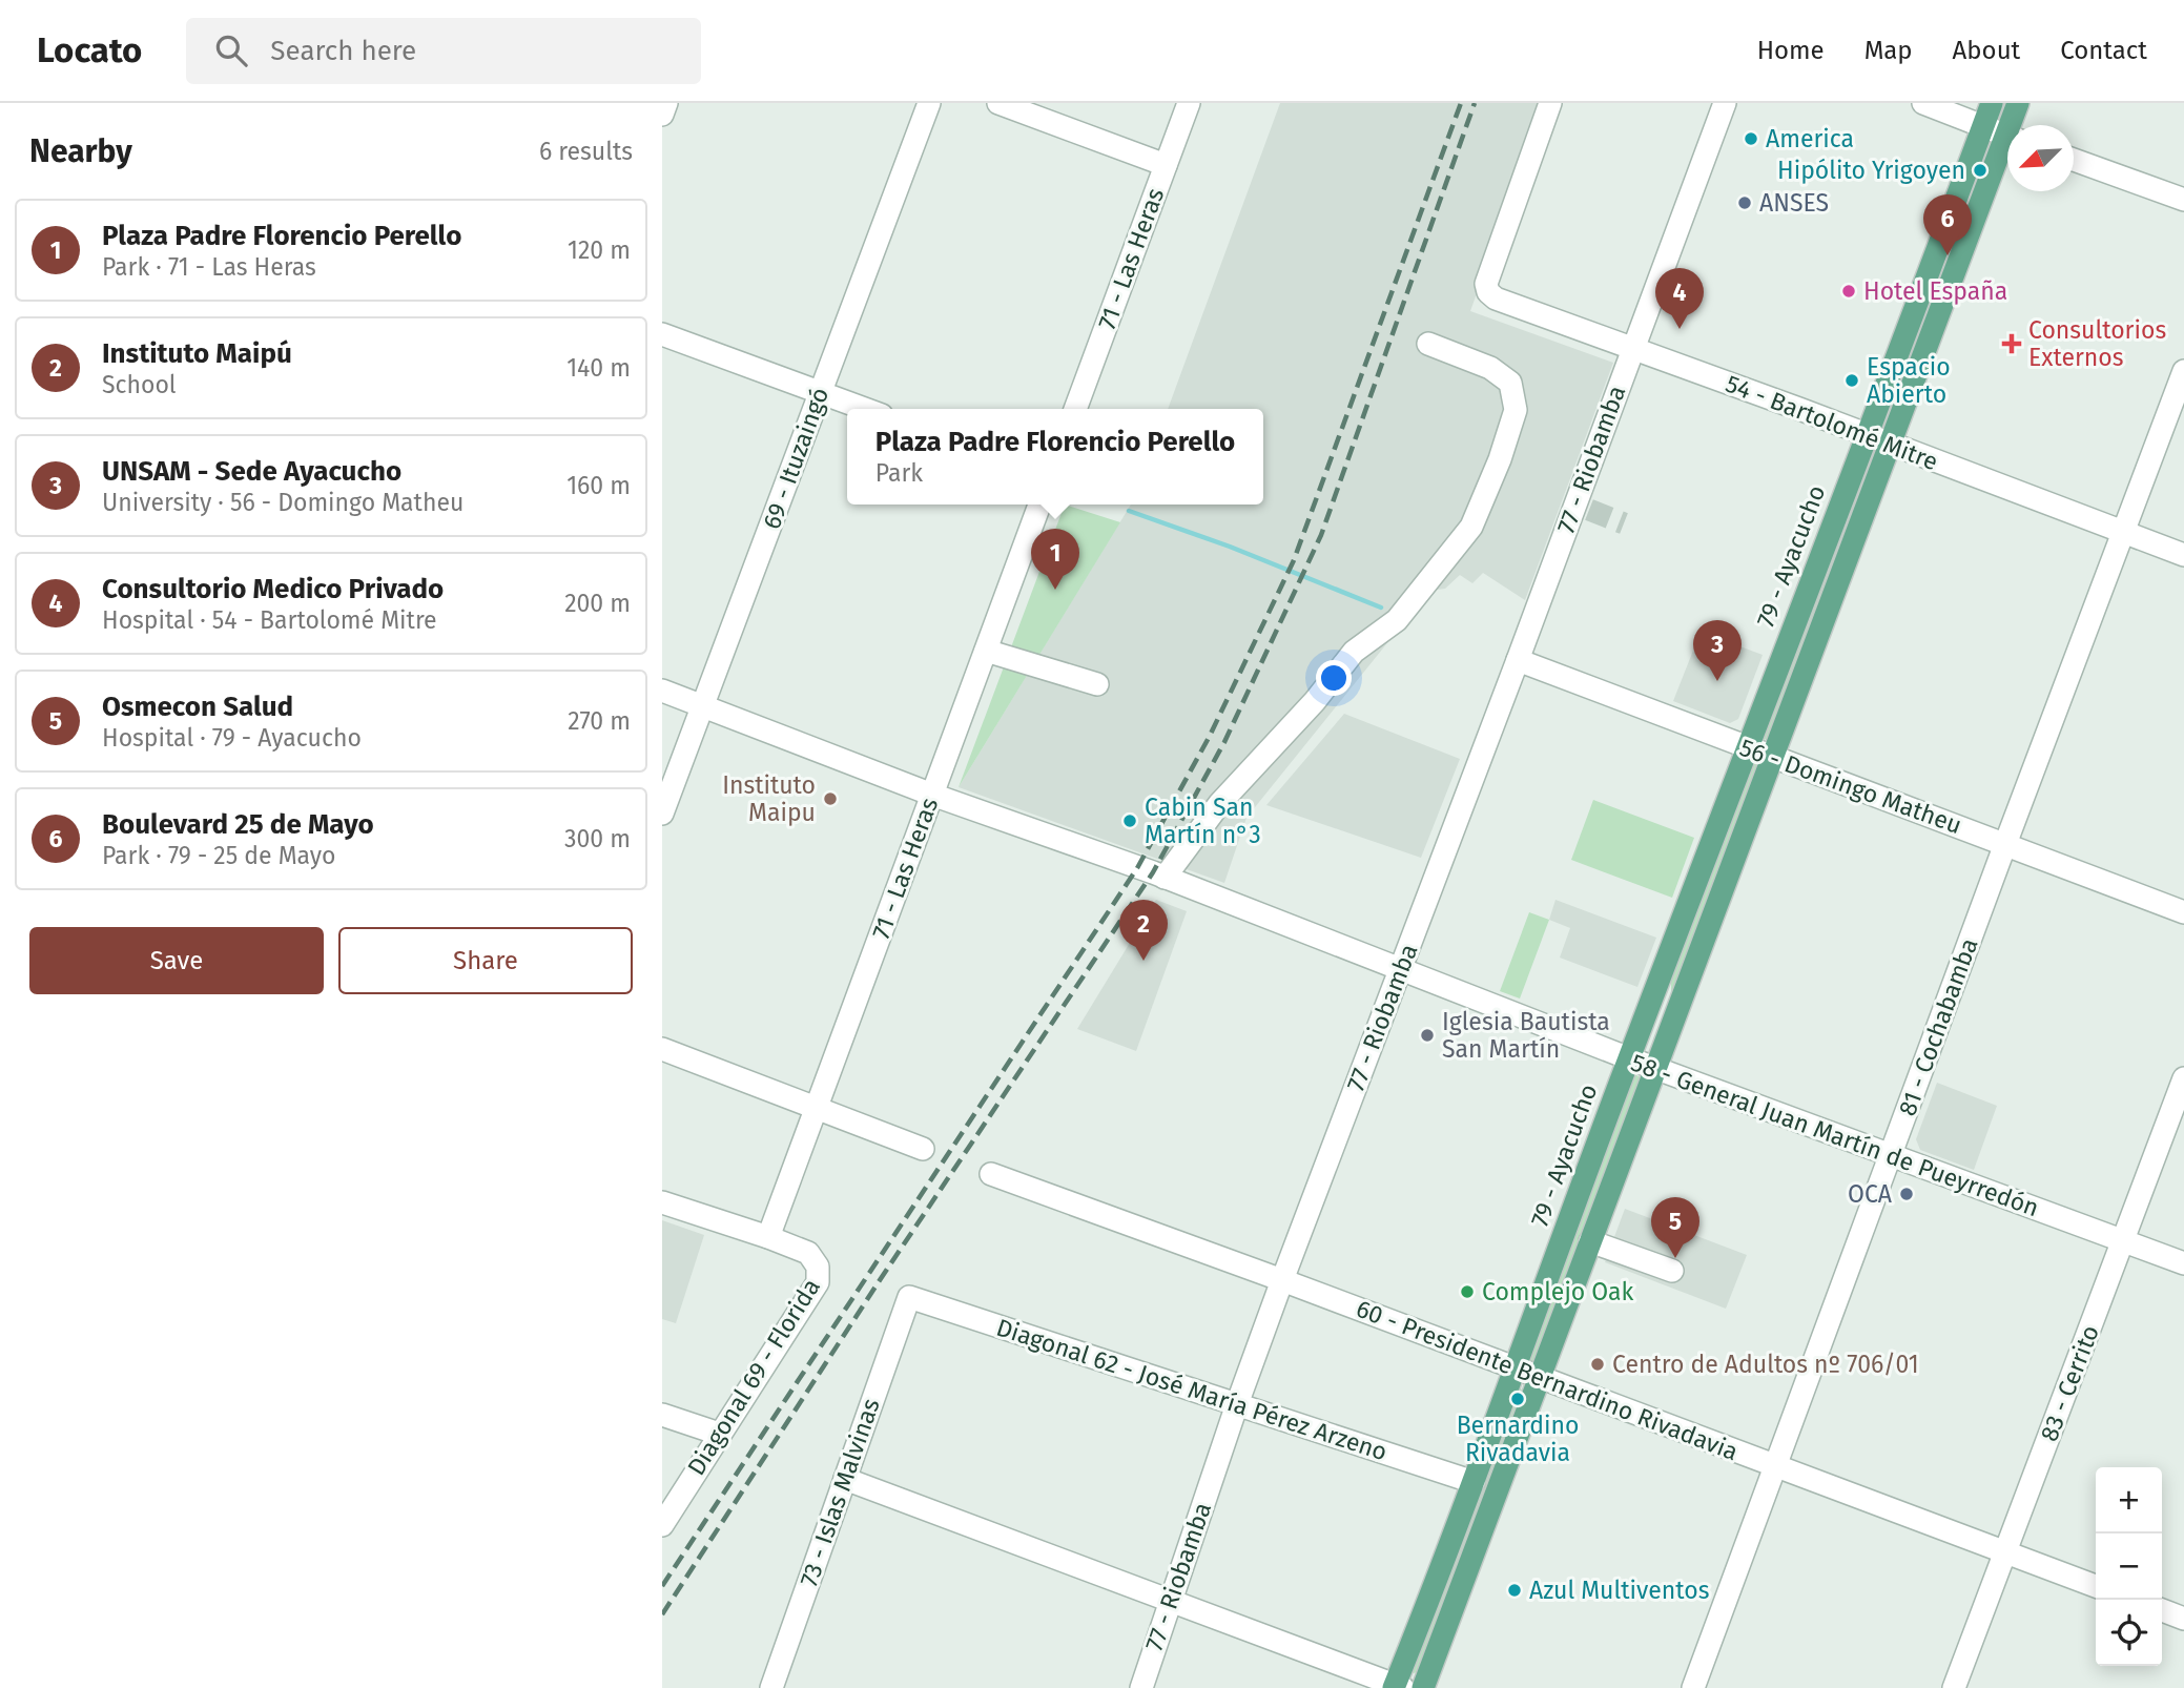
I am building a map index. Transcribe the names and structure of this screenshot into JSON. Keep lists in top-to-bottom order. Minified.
{"streets":{"main road":["79 - Ayacucho"],"street":["71 - Las Heras","54 - Bartolomé Mitre","69 - Ituzaingó","77 - Riobamba","56 - Domingo Matheu","81 - Cochabamba","58 - General Juan Martín de Pueyrredón","Diagonal 69 - Florida","60 - Presidente Bernardino Rivadavia","83 - Cerrito","Diagonal 62 - José María Pérez Arzeno","73 - Islas Malvinas"]},"crossings":[["71 - Las Heras","58 - General Juan Martín de Pueyrredón"],["71 - Las Heras","Diagonal 69 - Florida"],["54 - Bartolomé Mitre","77 - Riobamba"],["54 - Bartolomé Mitre","79 - Ayacucho"],["54 - Bartolomé Mitre","81 - Cochabamba"],["69 - Ituzaingó","58 - General Juan Martín de Pueyrredón"],["77 - Riobamba","56 - Domingo Matheu"],["77 - Riobamba","58 - General Juan Martín de Pueyrredón"],["77 - Riobamba","60 - Presidente Bernardino Rivadavia"],["77 - Riobamba","Diagonal 62 - José María Pérez Arzeno"],["79 - Ayacucho","56 - Domingo Matheu"],["79 - Ayacucho","58 - General Juan Martín de Pueyrredón"],["79 - Ayacucho","60 - Presidente Bernardino Rivadavia"],["79 - Ayacucho","Diagonal 62 - José María Pérez Arzeno"],["56 - Domingo Matheu","81 - Cochabamba"],["81 - Cochabamba","58 - General Juan Martín de Pueyrredón"],["81 - Cochabamba","60 - Presidente Bernardino Rivadavia"],["58 - General Juan Martín de Pueyrredón","83 - Cerrito"],["60 - Presidente Bernardino Rivadavia","83 - Cerrito"],["Diagonal 62 - José María Pérez Arzeno","73 - Islas Malvinas"]],"places":{"other":["America","Hipólito Yrigoyen","ANSES","Hotel España","Espacio Abierto","Instituto Maipu","Cabin San Martín n°3","Iglesia Bautista San Martín","OCA","Complejo Oak","Centro de Adultos nº 706/01","Bernardino Rivadavia","Azul Multiventos"],"health":["Consultorios Externos"]},"north":"bottom left","page":{"header":"Locato","search":"Search here","nav":["Home","Map","About","Contact"],"heading":["Nearby","6 results"],"pins":["6","4","1","3","2","5"],"list":[{"mark":"1","name":"Plaza Padre Florencio Perello","note":"Park · 71 - Las Heras","value":"120 m"},{"mark":"2","name":"Instituto Maipú","note":"School","value":"140 m"},{"mark":"3","name":"UNSAM - Sede Ayacucho","note":"University · 56 - Domingo Matheu","value":"160 m"},{"mark":"4","name":"Consultorio Medico Privado","note":"Hospital · 54 - Bartolomé Mitre","value":"200 m"},{"mark":"5","name":"Osmecon Salud","note":"Hospital · 79 - Ayacucho","value":"270 m"},{"mark":"6","name":"Boulevard 25 de Mayo","note":"Park · 79 - 25 de Mayo","value":"300 m"}],"popup":["Plaza Padre Florencio Perello","Park"],"buttons":["Save","Share"],"map_buttons":["+","−"]}}
